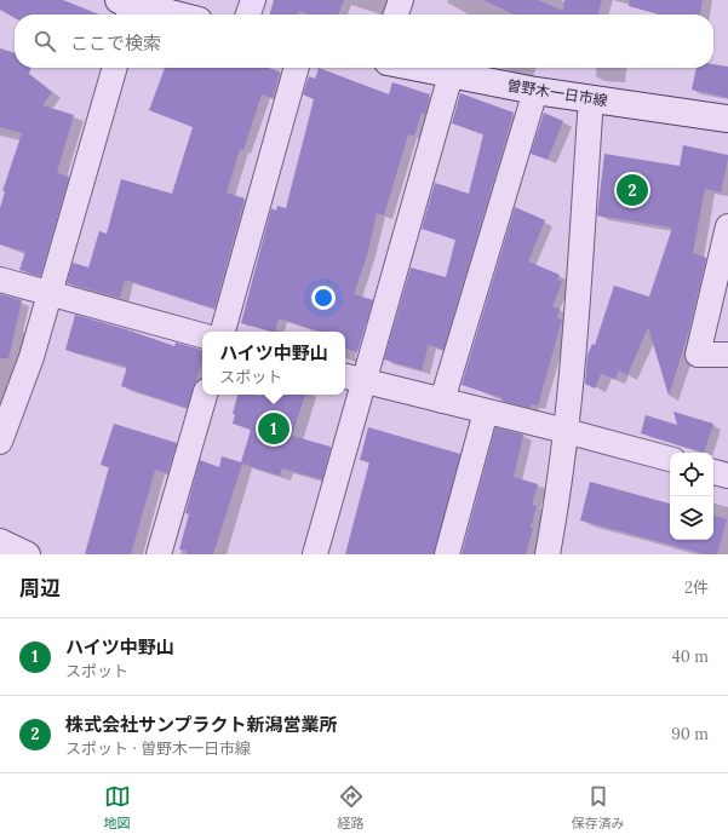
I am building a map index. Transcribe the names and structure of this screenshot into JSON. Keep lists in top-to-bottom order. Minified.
{"streets":{"main road":["曽野木一日市線"]},"page":{"search":"ここで検索","pins":["2","1"],"popup":["ハイツ中野山","スポット"],"heading":["周辺","2件"],"list":[{"mark":"1","name":"ハイツ中野山","note":"スポット","value":"40 m"},{"mark":"2","name":"株式会社サンプラクト新潟営業所","note":"スポット · 曽野木一日市線","value":"90 m"}],"nav":["地図","経路","保存済み"]}}
